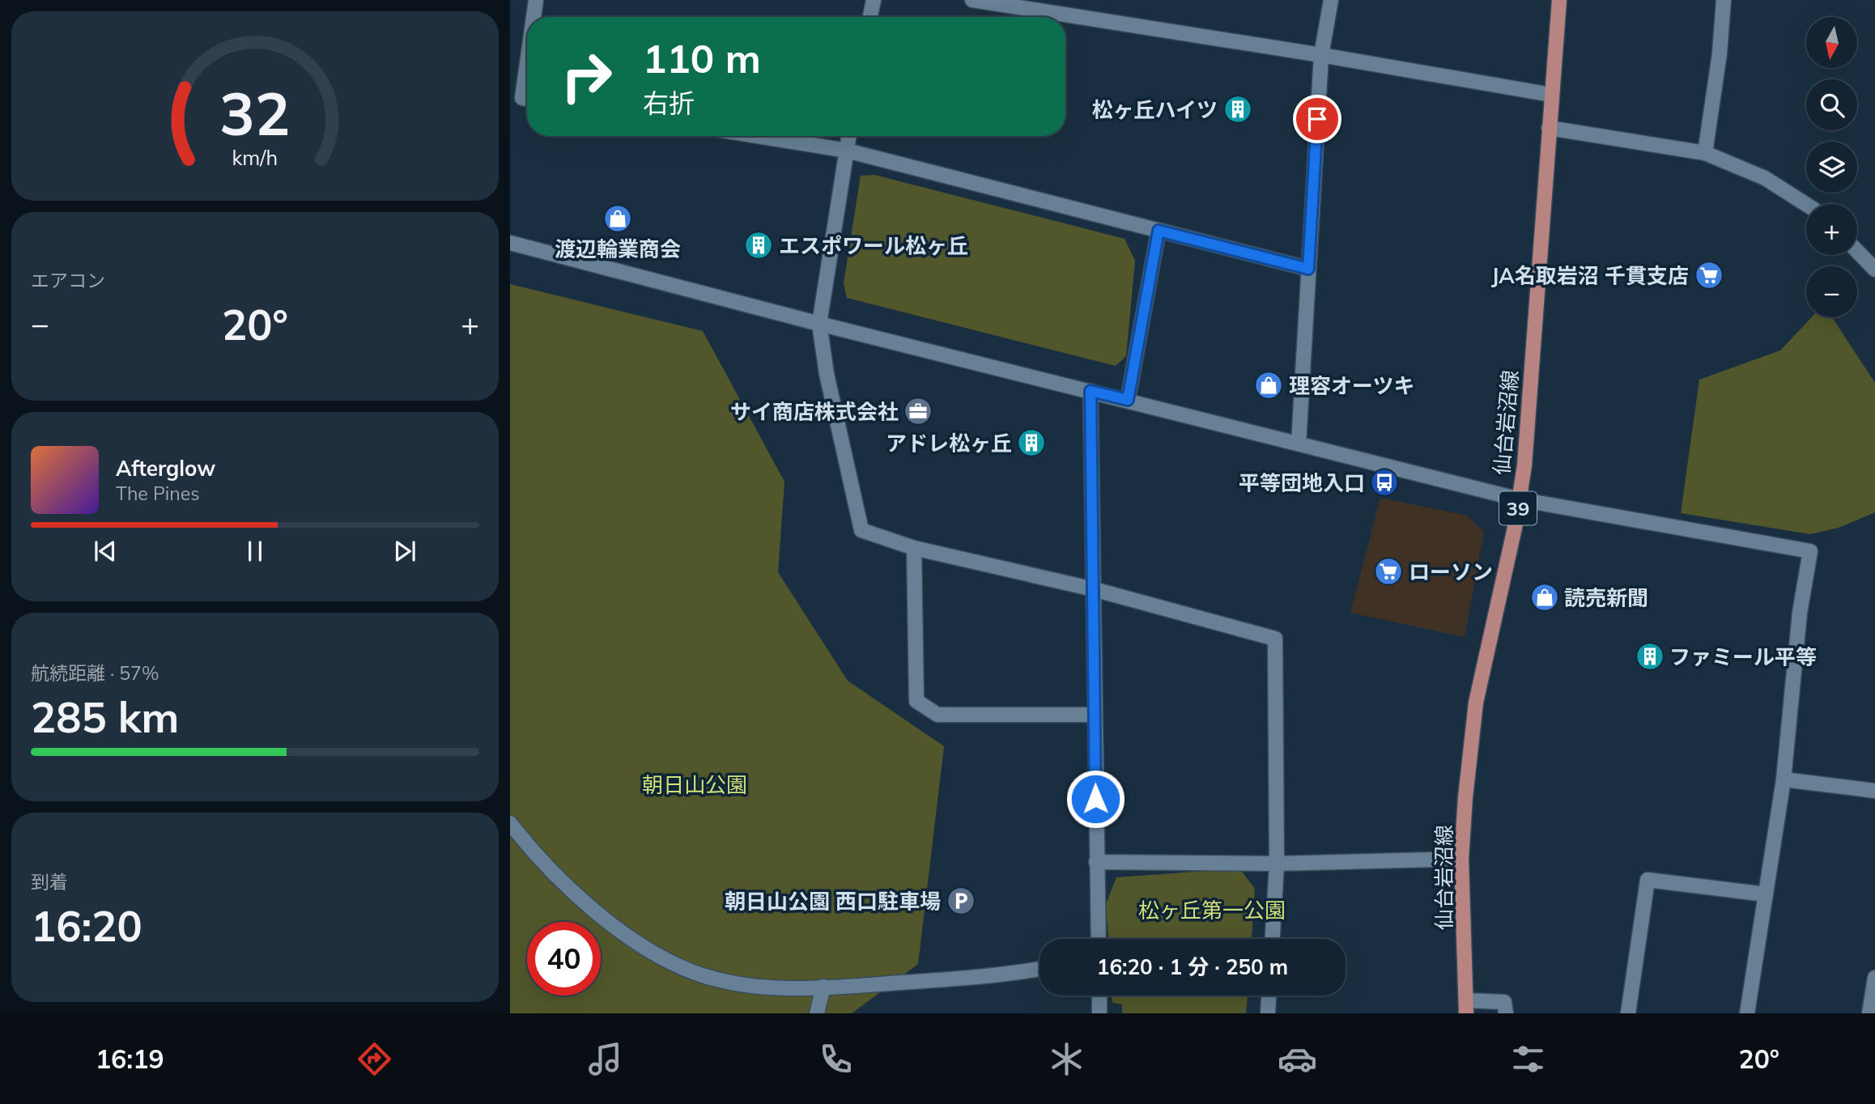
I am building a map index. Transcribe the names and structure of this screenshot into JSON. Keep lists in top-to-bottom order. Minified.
{"streets":{"main road":["仙台岩沼線","39"]},"parks":["朝日山公園","松ヶ丘第一公園"],"places":{"building":["松ヶ丘ハイツ","エスポワール松ヶ丘","アドレ松ヶ丘","ファミール平等"],"shop":["渡辺輪業商会","理容オーツキ","読売新聞"],"supermarket":["JA名取岩沼 千貫支店","ローソン"],"office":["サイ商店株式会社"],"bus stop":["平等団地入口"],"parking":["朝日山公園 西口駐車場"]},"north":"bottom","page":{"map_buttons":["+","−"],"turn":["110 m","右折"],"tile":["エアコン",["航続距離 · 57%","285 km"],["到着","16:20"]],"heat":["−","20°","+"],"song":["Afterglow","The Pines"],"limit":"40","trip":"16:20 · 1 分 · 250 m","tabs":["16:19","20°"],"gauge":["32","km/h"]}}
